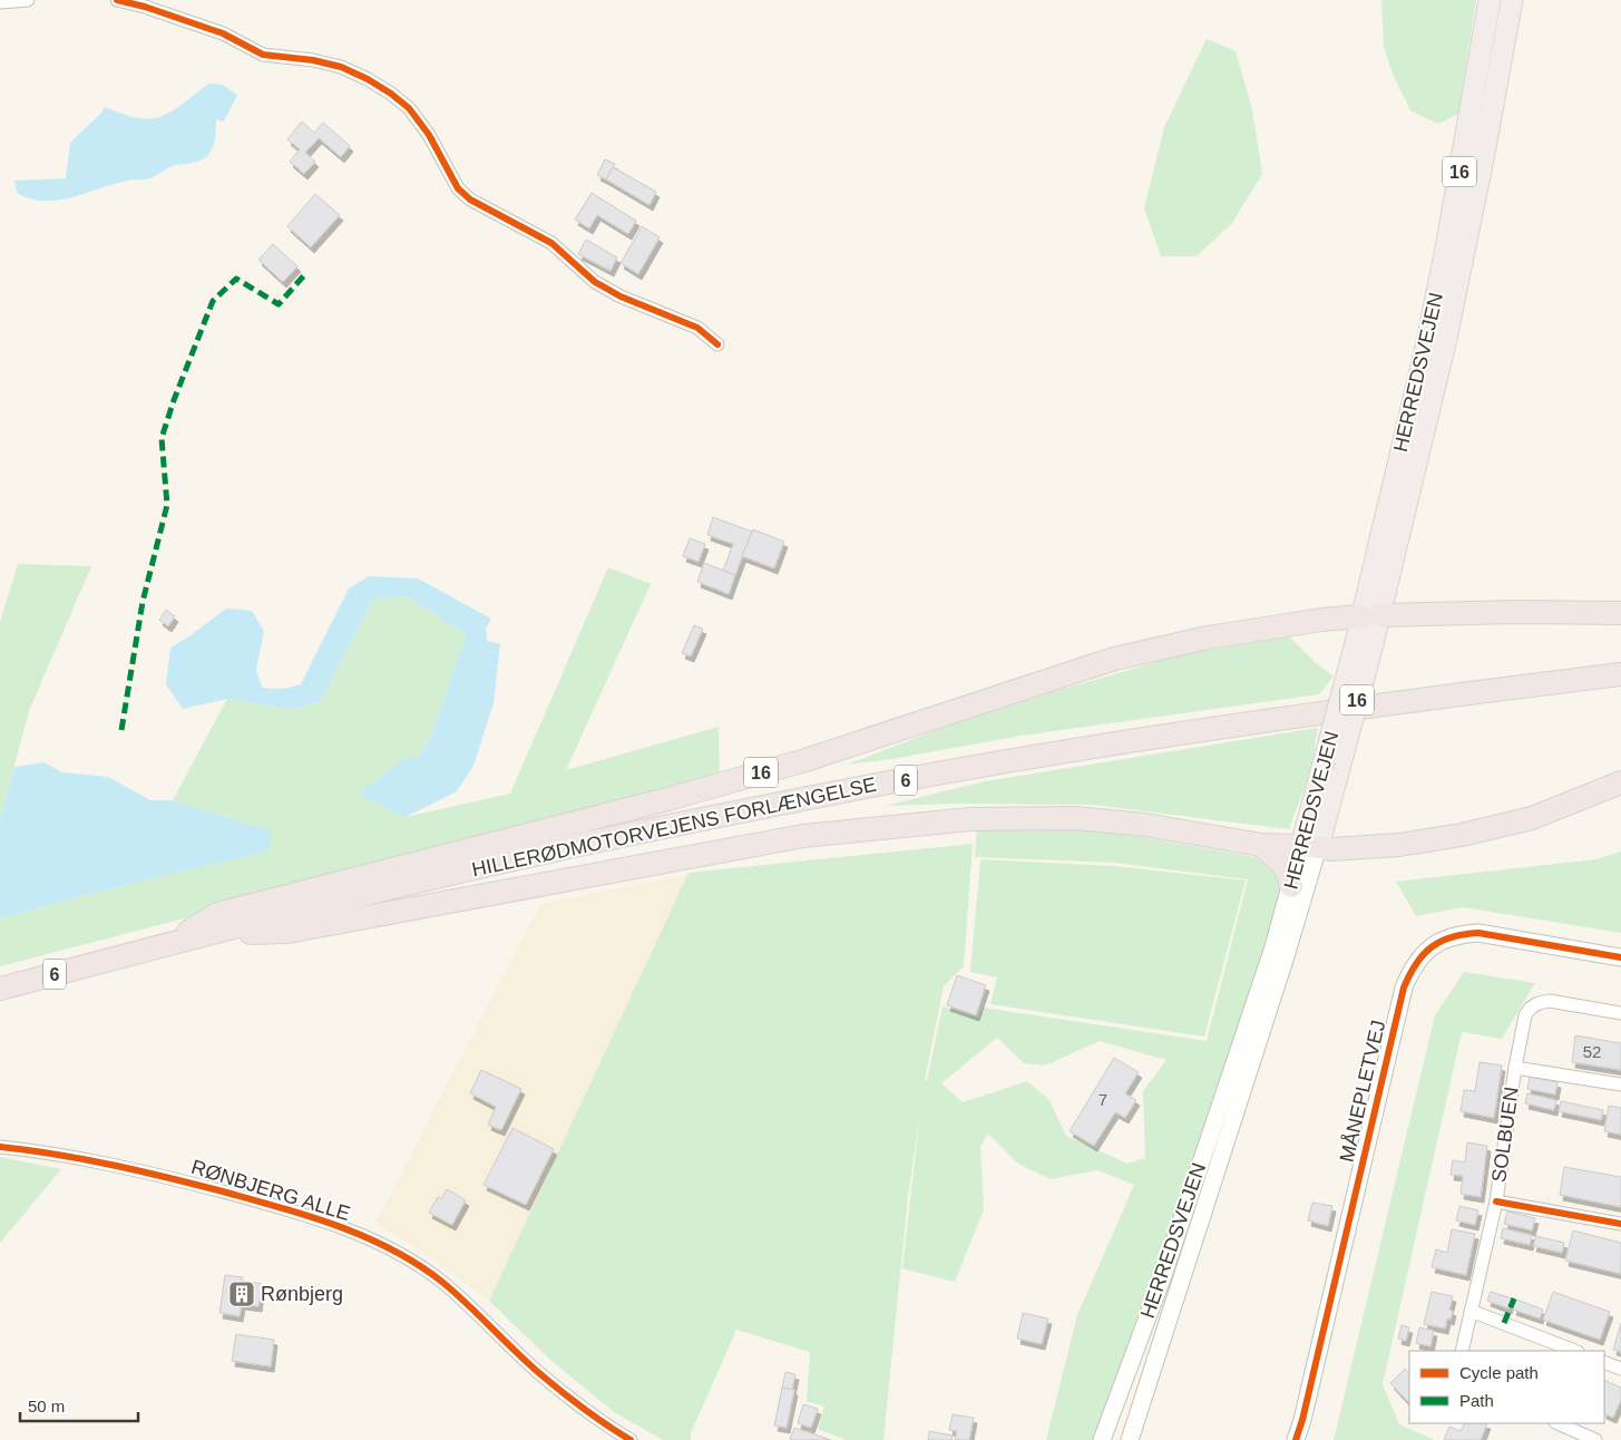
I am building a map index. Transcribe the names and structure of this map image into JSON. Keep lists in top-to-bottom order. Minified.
{"streets":{"highway":["16","6","HILLERØDMOTORVEJENS FORLÆNGELSE"],"main road":["HERREDSVEJEN"],"street":["MÅNEPLETVEJ","SOLBUEN","RØNBJERG ALLE"]},"crossings":[["16","HERREDSVEJEN"],["16","HILLERØDMOTORVEJENS FORLÆNGELSE"]],"places":{"building":["Rønbjerg"]},"house_numbers":["52","7"],"legend":["Cycle path","Path"],"scale_bar":"50 m"}
